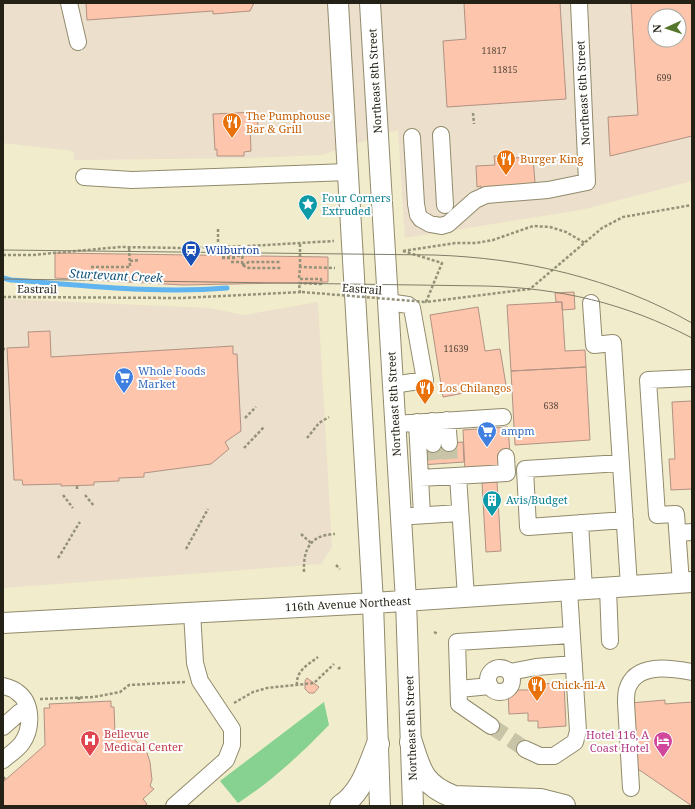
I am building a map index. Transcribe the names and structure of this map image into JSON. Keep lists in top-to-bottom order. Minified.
{"streets":{"main road":["Northeast 8th Street","116th Avenue Northeast"],"street":["Northeast 6th Street"],"path":["Eastrail"]},"crossings":[["Northeast 8th Street","116th Avenue Northeast"]],"water":["Sturtevant Creek"],"places":{"restaurant":["The Pumphouse Bar & Grill","Burger King","Los Chilangos","Chick-fil-A"],"place":["Four Corners Extruded"],"station":["Wilburton"],"supermarket":["Whole Foods Market","ampm"],"building":["Avis/Budget"],"hospital":["Bellevue Medical Center"],"hotel":["Hotel 116, A Coast Hotel"]},"house_numbers":["11817","11815","699","11639","638"],"north":"left"}
